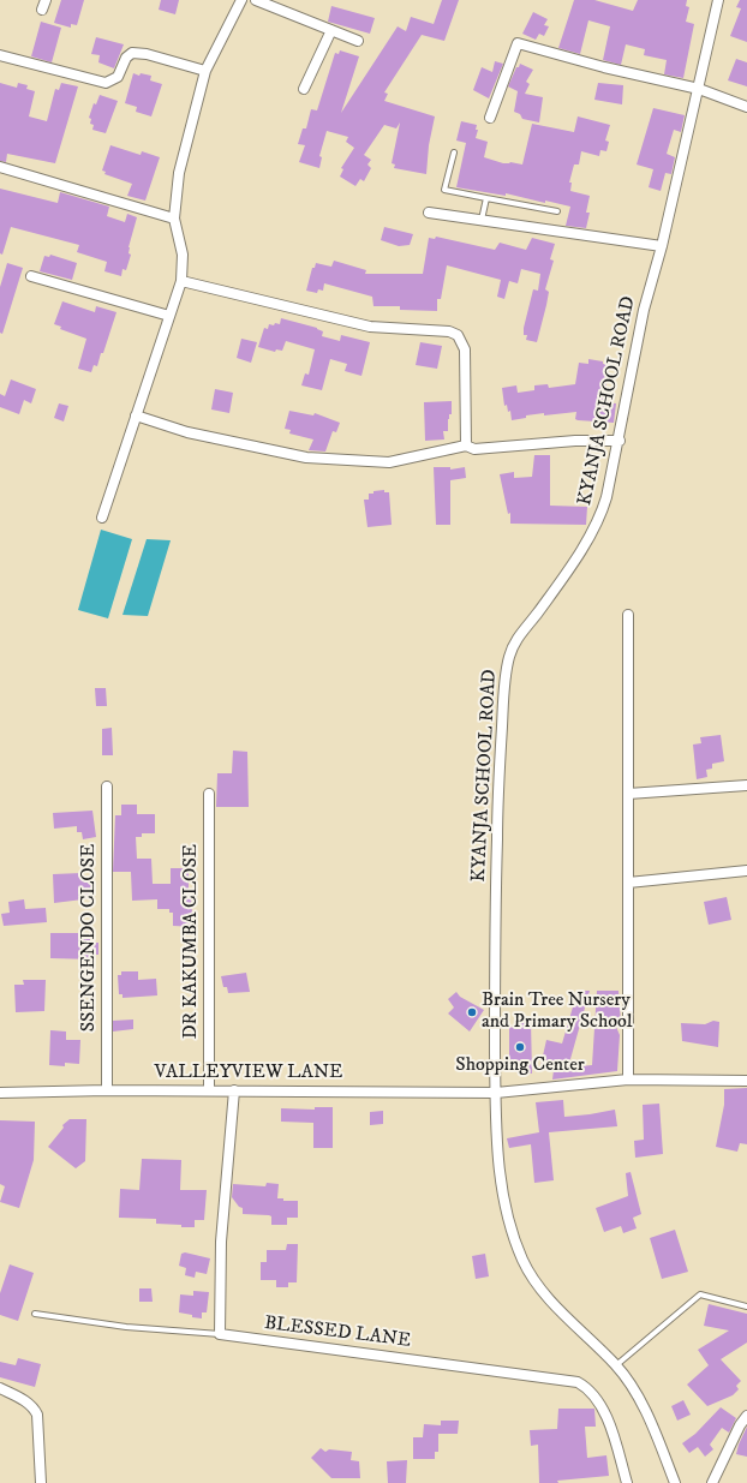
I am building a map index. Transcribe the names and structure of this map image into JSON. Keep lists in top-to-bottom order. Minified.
{"streets":{"street":["KYANJA SCHOOL ROAD","SSENGENDO CLOSE","DR KAKUMBA CLOSE","VALLEYVIEW LANE","BLESSED LANE"]},"crossings":[["KYANJA SCHOOL ROAD","VALLEYVIEW LANE"],["SSENGENDO CLOSE","VALLEYVIEW LANE"],["DR KAKUMBA CLOSE","VALLEYVIEW LANE"]],"places":["Brain Tree Nursery and Primary School","Shopping Center"]}
